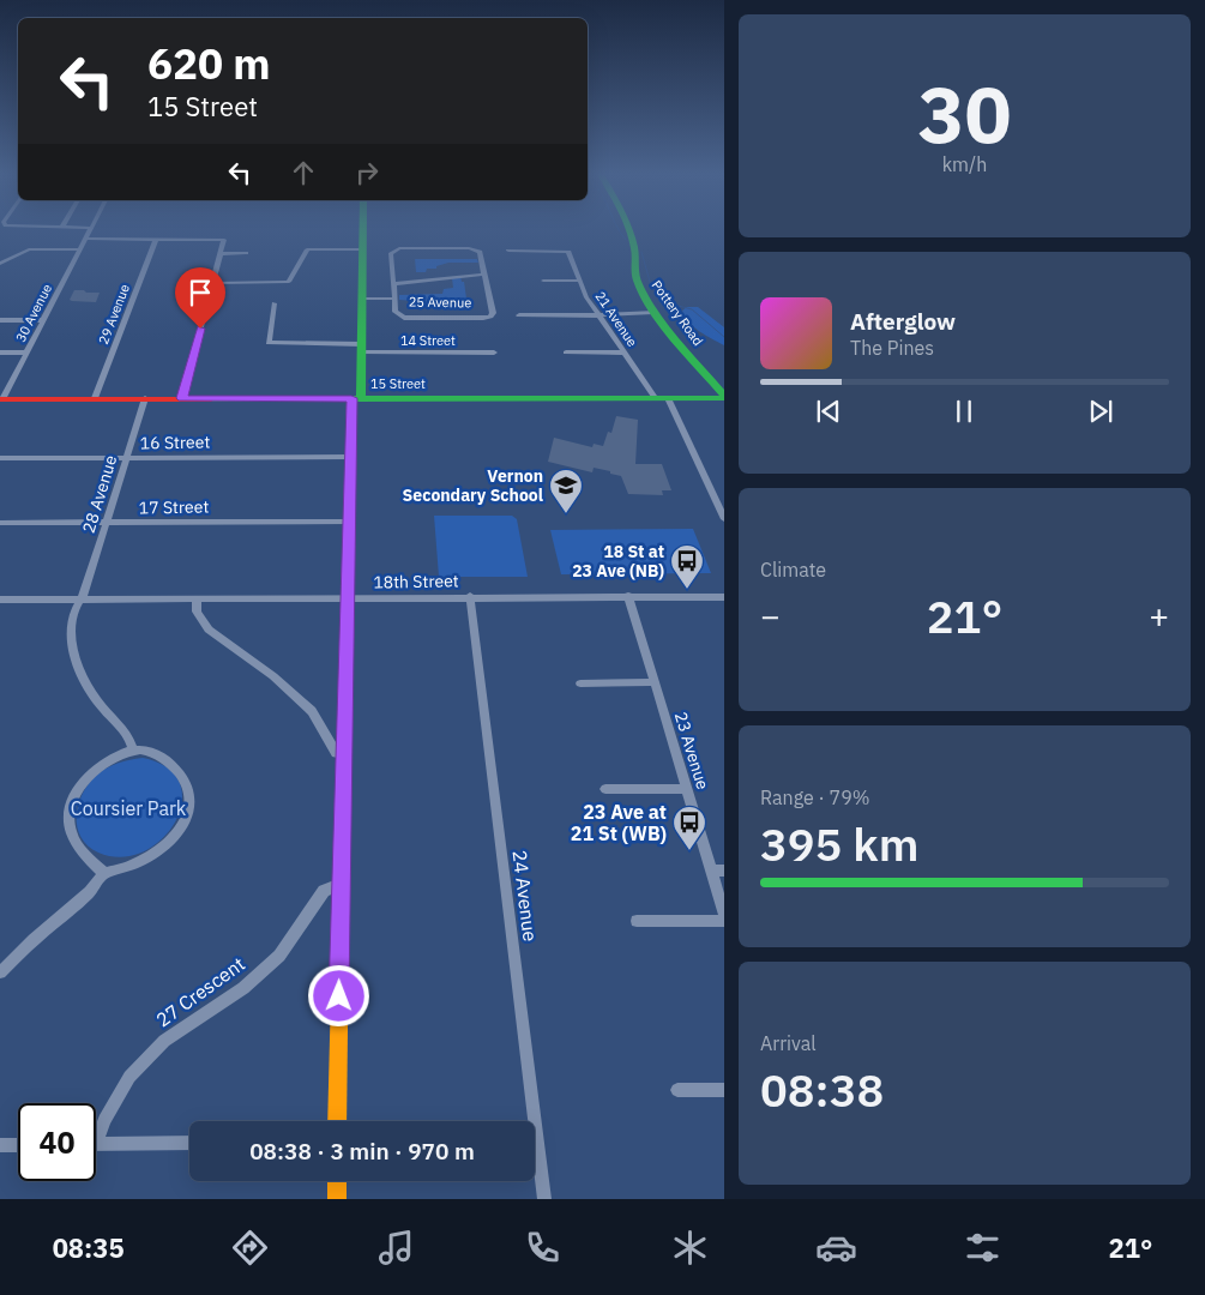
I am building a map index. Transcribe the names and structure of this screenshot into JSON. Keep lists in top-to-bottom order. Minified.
{"streets":{"street":["25 Avenue","30 Avenue","Pottery Road","29 Avenue","21 Avenue","14 Street","15 Street","16 Street","28 Avenue","17 Street","18th Street","23 Avenue","24 Avenue","27 Crescent"]},"crossings":[["30 Avenue","15 Street"],["Pottery Road","15 Street"],["29 Avenue","15 Street"],["21 Avenue","15 Street"],["15 Street","28 Avenue"],["16 Street","28 Avenue"],["28 Avenue","17 Street"],["28 Avenue","18th Street"],["18th Street","23 Avenue"],["18th Street","24 Avenue"]],"parks":["Coursier Park"],"places":{"school or university":["Vernon Secondary School"],"bus stop":["18 St at 23 Ave (NB)","23 Ave at 21 St (WB)"]},"page":{"tile":[["30","km/h"],"Climate",["Range · 79%","395 km"],["Arrival","08:38"]],"turn":["620 m","15 Street"],"song":["Afterglow","The Pines"],"heat":["−","21°","+"],"limit":"40","trip":"08:38 · 3 min · 970 m","tabs":["08:35","21°"]}}
